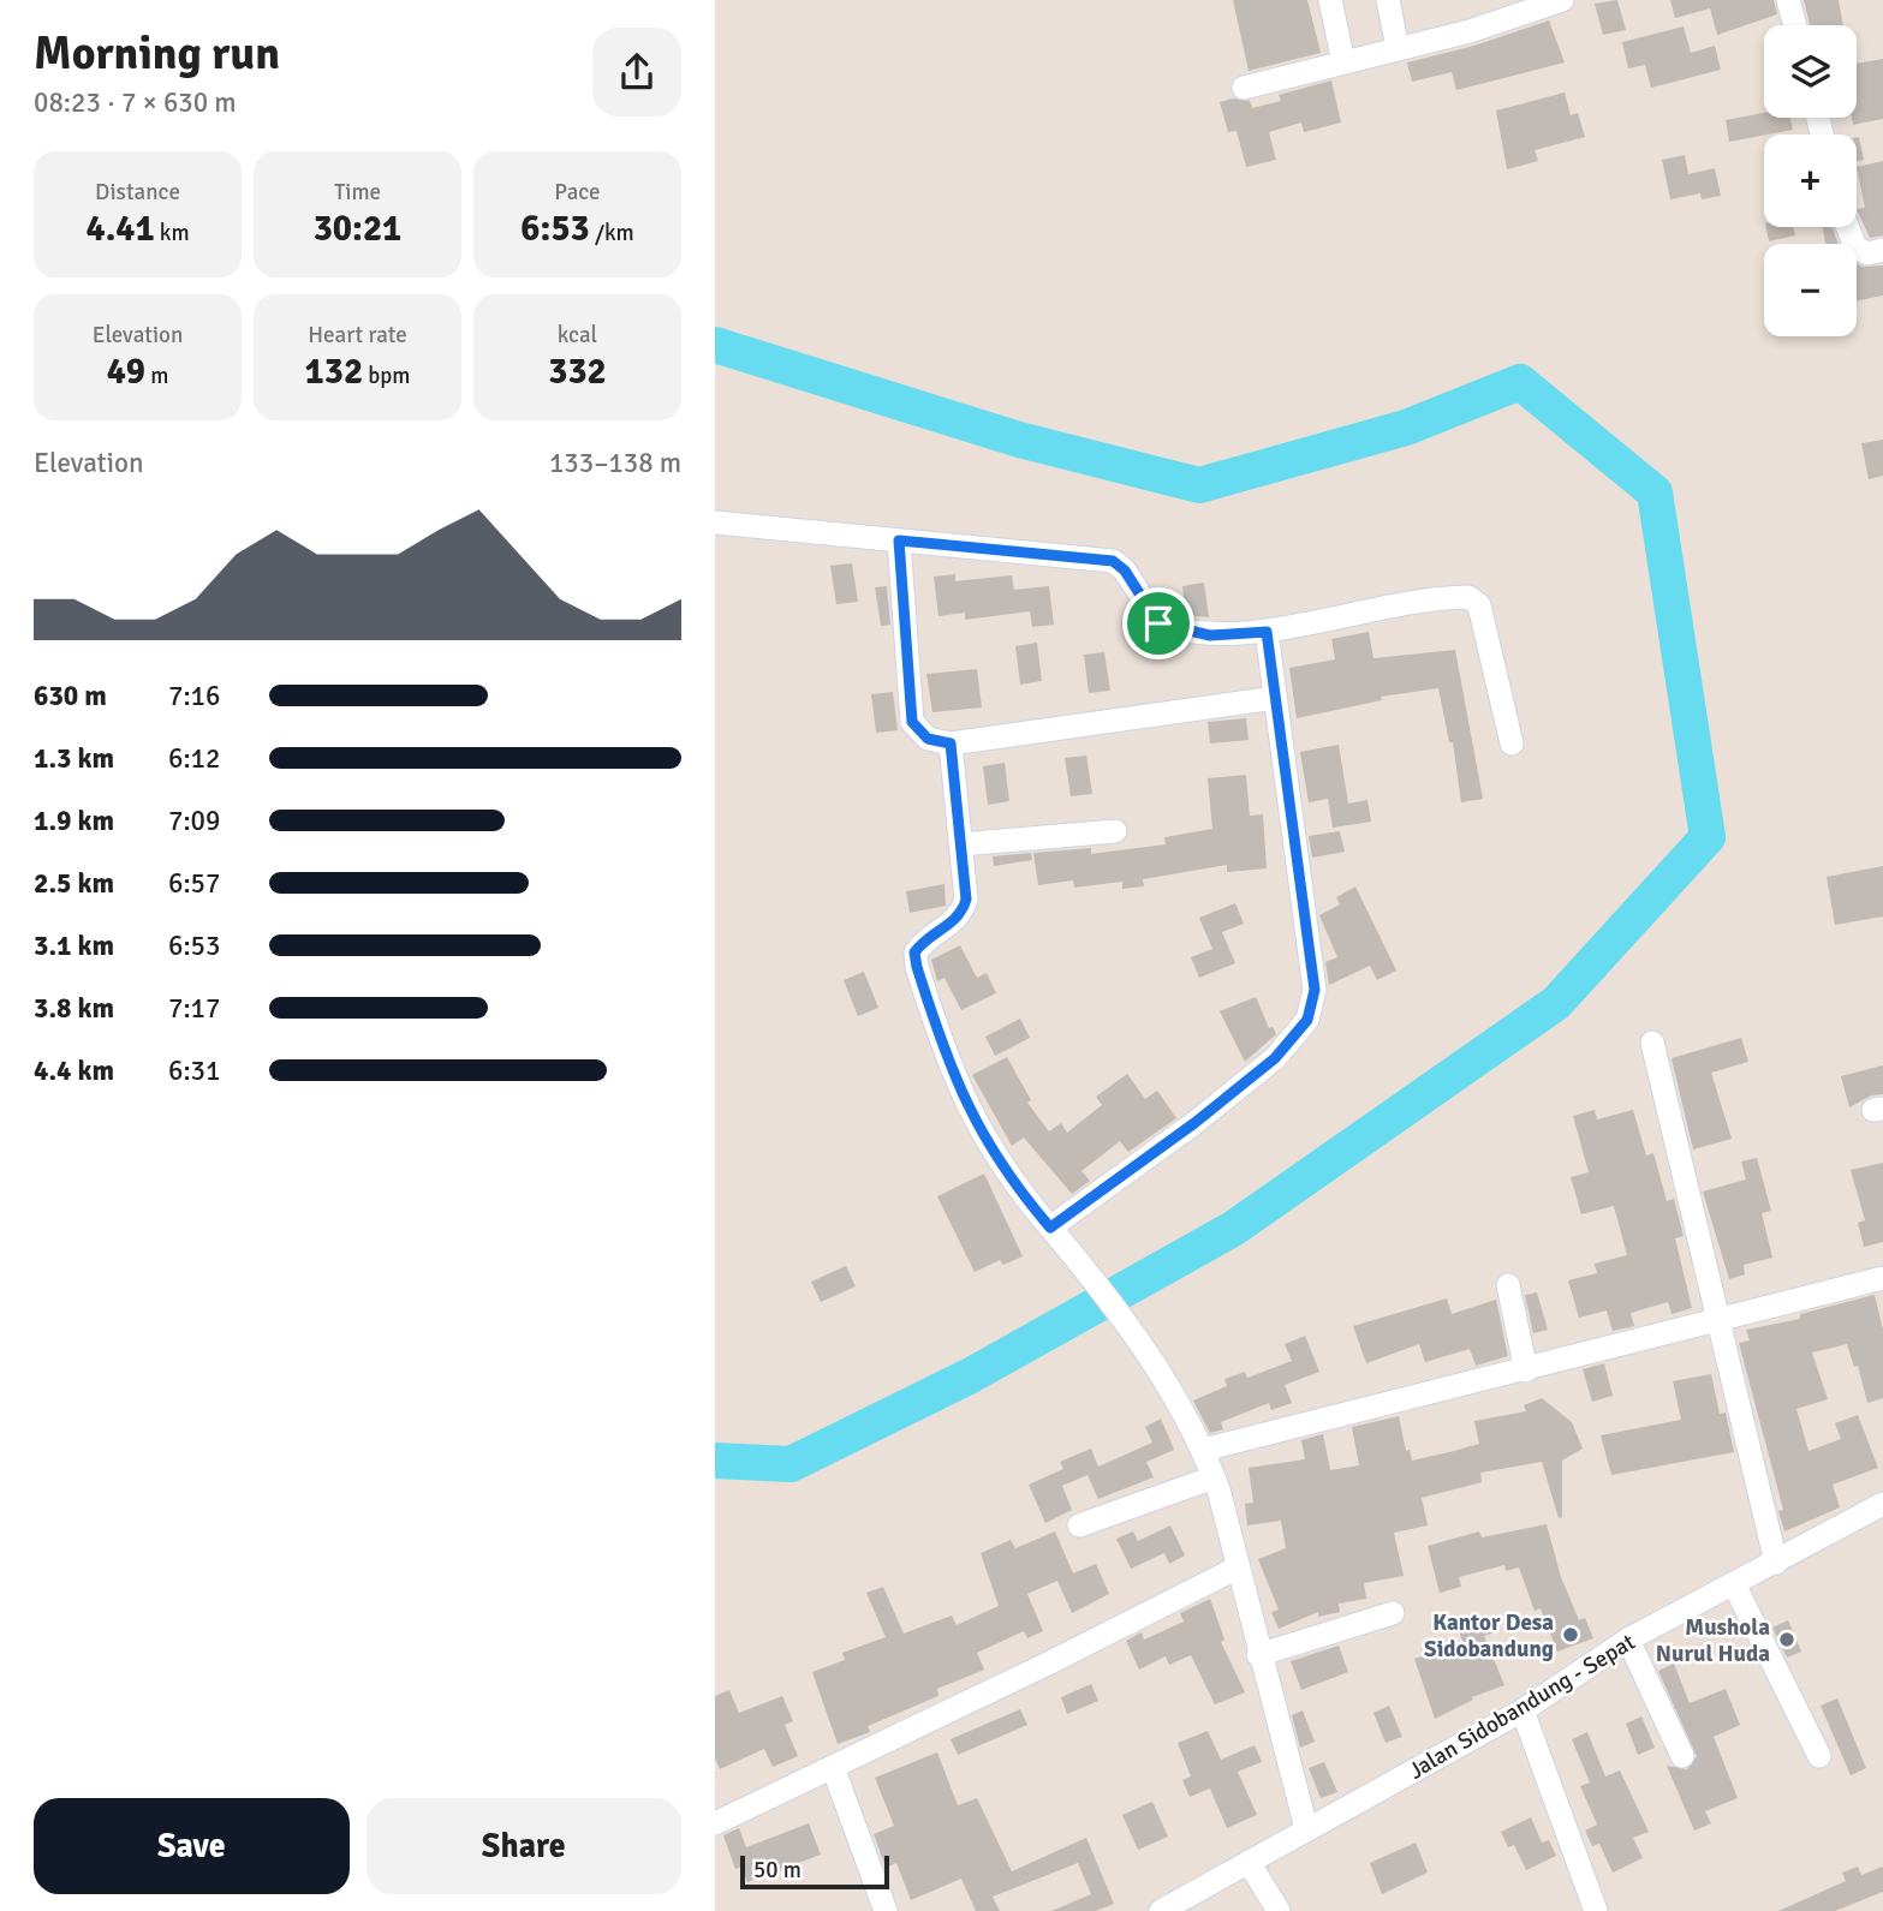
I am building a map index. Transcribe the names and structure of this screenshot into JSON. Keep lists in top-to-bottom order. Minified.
{"streets":{"street":["Jalan Sidobandung - Sepat"]},"places":["Kantor Desa Sidobandung","Mushola Nurul Huda"],"scale_bar":"50 m","page":{"heading":["Morning run","08:23 · 7 × 630 m"],"map_buttons":["+","−"],"stats":[["Distance","4.41 km"],["Time","30:21"],["Pace","6:53 /km"],["Elevation","49 m"],["Heart rate","132 bpm"],["kcal","332"]],"chart":["Elevation","133–138 m"],"list":[{"name":"630 m","note":"7:16"},{"name":"1.3 km","note":"6:12"},{"name":"1.9 km","note":"7:09"},{"name":"2.5 km","note":"6:57"},{"name":"3.1 km","note":"6:53"},{"name":"3.8 km","note":"7:17"},{"name":"4.4 km","note":"6:31"}],"buttons":["Save","Share"],"scale":"50 m"}}
